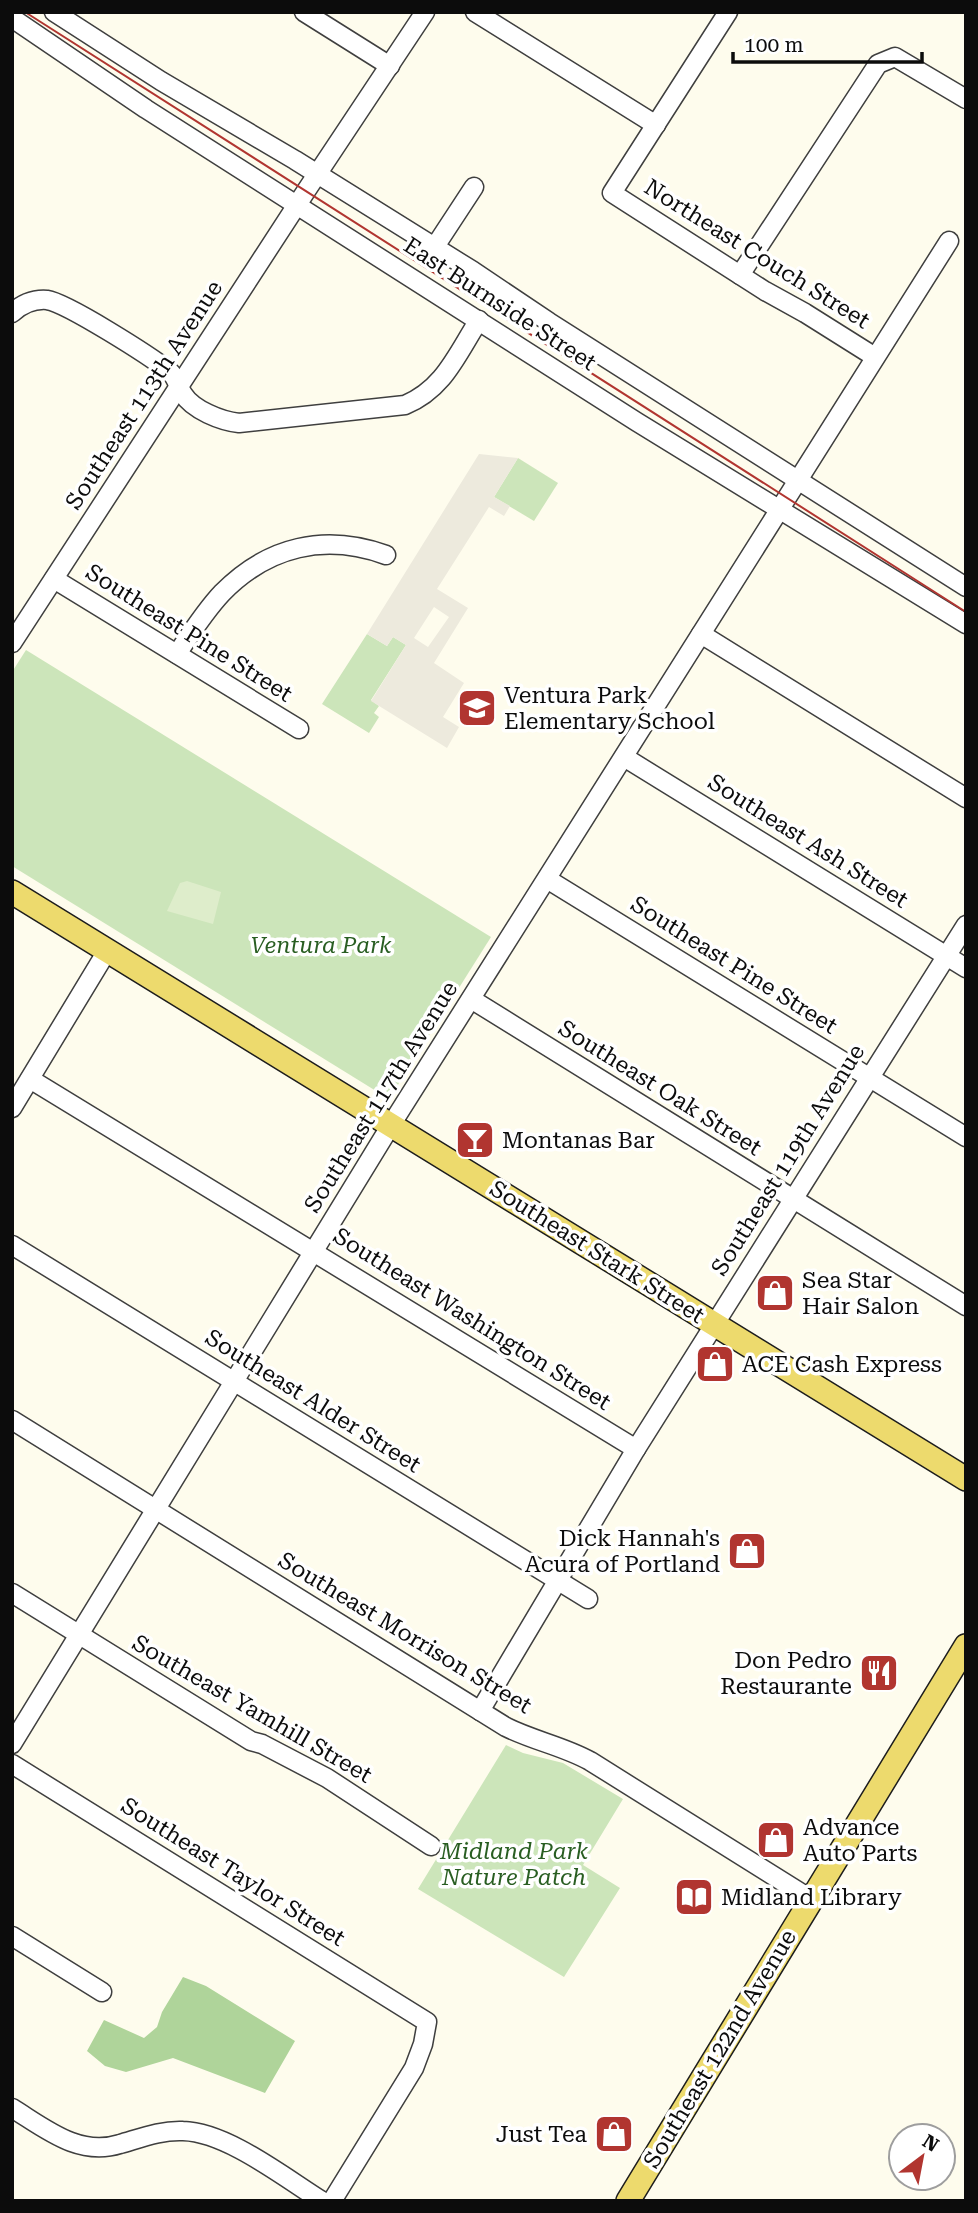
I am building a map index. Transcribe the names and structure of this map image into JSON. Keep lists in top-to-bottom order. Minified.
{"streets":{"main road":["Southeast Stark Street","Southeast 122nd Avenue"],"street":["Northeast Couch Street","East Burnside Street","Southeast 113th Avenue","Southeast Pine Street","Southeast Ash Street","Southeast Oak Street","Southeast 117th Avenue","Southeast 119th Avenue","Southeast Washington Street","Southeast Alder Street","Southeast Morrison Street","Southeast Yamhill Street","Southeast Taylor Street"]},"crossings":[["Northeast Couch Street","Southeast 117th Avenue"],["East Burnside Street","Southeast 113th Avenue"],["East Burnside Street","Southeast 117th Avenue"],["Southeast 113th Avenue","Southeast Pine Street"],["Southeast Pine Street","Southeast 117th Avenue"],["Southeast Pine Street","Southeast 119th Avenue"],["Southeast Ash Street","Southeast 117th Avenue"],["Southeast Ash Street","Southeast 119th Avenue"],["Southeast Oak Street","Southeast 117th Avenue"],["Southeast Oak Street","Southeast 119th Avenue"],["Southeast 117th Avenue","Southeast Stark Street"],["Southeast 117th Avenue","Southeast Washington Street"],["Southeast 117th Avenue","Southeast Alder Street"],["Southeast 117th Avenue","Southeast Morrison Street"],["Southeast 117th Avenue","Southeast Yamhill Street"],["Southeast 119th Avenue","Southeast Stark Street"],["Southeast 119th Avenue","Southeast Washington Street"],["Southeast 119th Avenue","Southeast Alder Street"],["Southeast 119th Avenue","Southeast Morrison Street"],["Southeast Morrison Street","Southeast 122nd Avenue"]],"parks":["Ventura Park","Midland Park Nature Patch"],"places":{"school or university":["Ventura Park Elementary School"],"bar":["Montanas Bar"],"shop":["Sea Star Hair Salon","ACE Cash Express","Dick Hannah's Acura of Portland","Advance Auto Parts","Just Tea"],"restaurant":["Don Pedro Restaurante"],"library":["Midland Library"]},"scale_bar":"100 m","north":"top right"}
